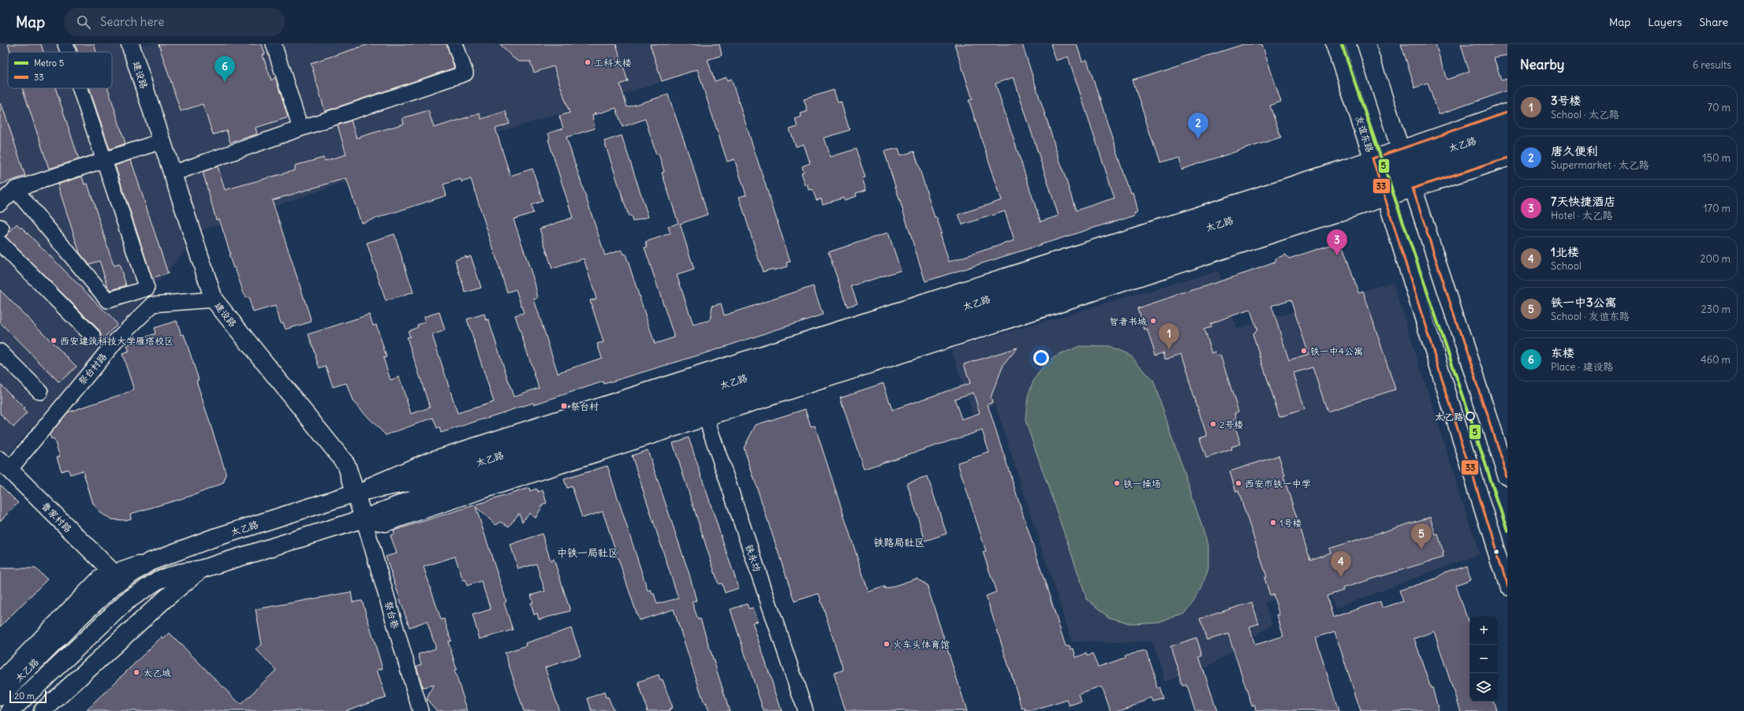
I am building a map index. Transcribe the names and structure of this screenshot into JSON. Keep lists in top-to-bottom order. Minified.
{"streets":{"main road":["建设路","友谊东路","太乙路","鲁家村路"],"street":["祭台村路","铁永坊","祭台巷"]},"crossings":[["建设路","太乙路"],["建设路","祭台村路"],["建设路","祭台巷"],["友谊东路","太乙路"],["太乙路","铁永坊"],["太乙路","祭台巷"],["祭台村路","鲁家村路"]],"districts":["铁路局社区","中铁一局社区"],"places":{"other":["工科大楼","智者书城","西安建筑科技大学雁塔校区","铁一中4公寓","太乙路","2号楼","铁一操场","西安市铁一中学","1号楼","火车头体育馆","太乙城"],"transit":["祭台村"]},"lines":["metro line 5","transit line 33"],"legend":["Metro 5","33"],"scale_bar":"20 m","page":{"header":"Map","search":"Search here","nav":["Map","Layers","Share"],"heading":["Nearby","6 results"],"pins":["6","2","3","1","5","4"],"list":[{"mark":"1","name":"3号楼","note":"School · 太乙路","value":"70 m"},{"mark":"2","name":"唐久便利","note":"Supermarket · 太乙路","value":"150 m"},{"mark":"3","name":"7天快捷酒店","note":"Hotel · 太乙路","value":"170 m"},{"mark":"4","name":"1北楼","note":"School","value":"200 m"},{"mark":"5","name":"铁一中3公寓","note":"School · 友谊东路","value":"230 m"},{"mark":"6","name":"东楼","note":"Place · 建设路","value":"460 m"}],"map_buttons":["+","−"],"scale":"20 m"}}
